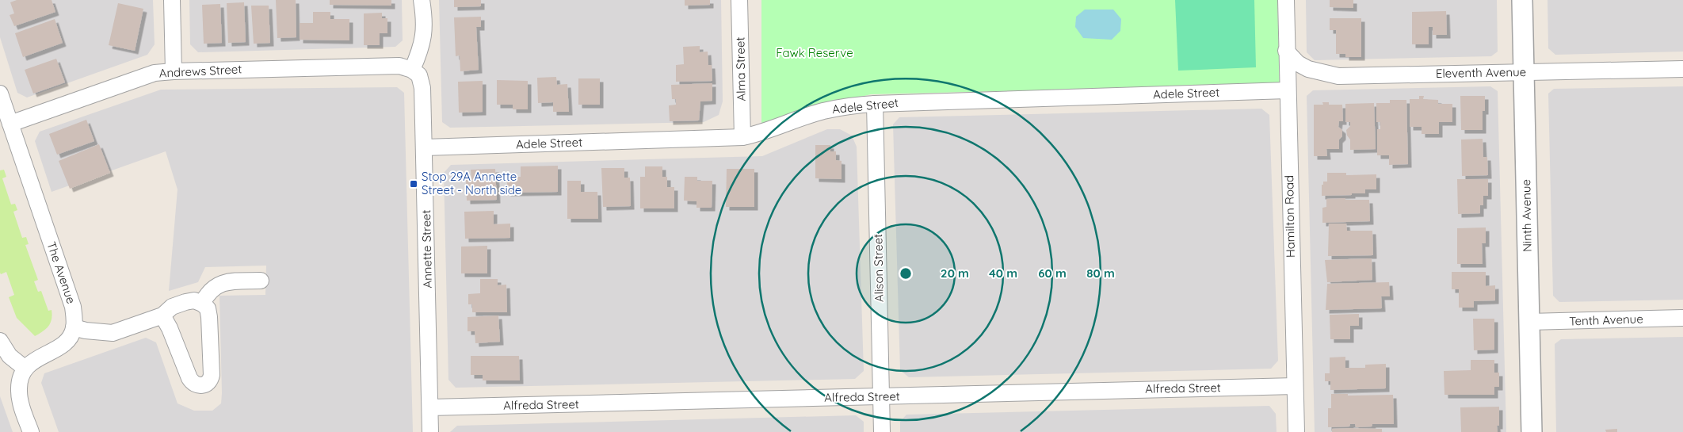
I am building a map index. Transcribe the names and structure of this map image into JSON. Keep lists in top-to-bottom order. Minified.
{"streets":{"street":["Alma Street","Andrews Street","Eleventh Avenue","Adele Street","Ninth Avenue","Hamilton Road","Annette Street","Alison Street","The Avenue","Tenth Avenue","Alfreda Street"]},"crossings":[["Alma Street","Adele Street"],["Andrews Street","Annette Street"],["Andrews Street","The Avenue"],["Eleventh Avenue","Ninth Avenue"],["Eleventh Avenue","Hamilton Road"],["Adele Street","Hamilton Road"],["Adele Street","Annette Street"],["Adele Street","Alison Street"],["Ninth Avenue","Tenth Avenue"],["Hamilton Road","Alfreda Street"],["Annette Street","Alfreda Street"],["Alison Street","Alfreda Street"]],"parks":["Fawk Reserve"],"places":{"transit":["Stop 29A Annette Street - North side"]},"rings":["20 m","40 m","60 m","80 m"]}
